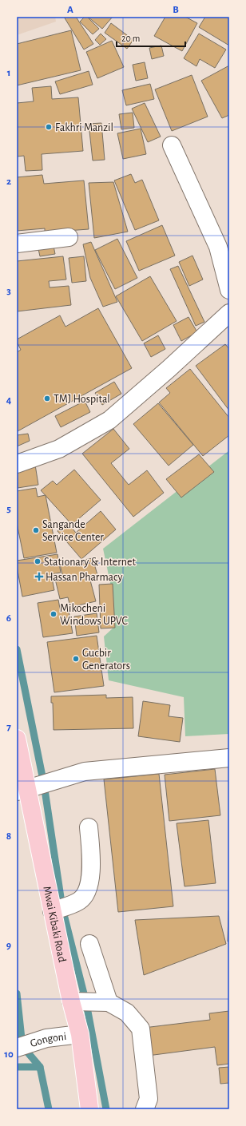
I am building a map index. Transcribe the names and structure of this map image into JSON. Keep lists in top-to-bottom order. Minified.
{"streets":{"main road":["Mwai Kibaki Road"],"street":["Gongoni"]},"crossings":[["Mwai Kibaki Road","Gongoni"]],"places":{"other":["Fakhri Manzil","TMJ Hospital","Sangande Service Center","Stationary & Internet","Mikocheni Windows UPVC","Gucbir Generators"],"health":["Hassan Pharmacy"]},"scale_bar":"20 m","grid":{"columns":["A","B"],"rows":["1","2","3","4","5","6","7","8","9","10"]}}
